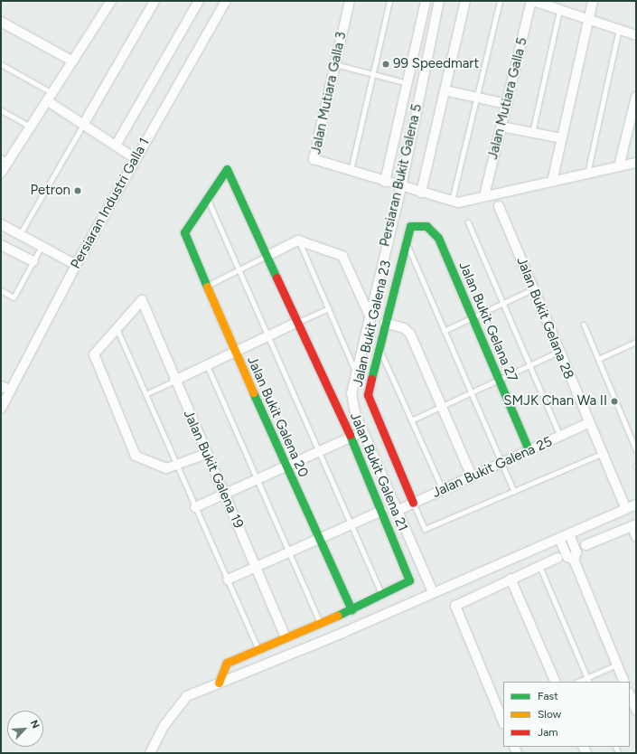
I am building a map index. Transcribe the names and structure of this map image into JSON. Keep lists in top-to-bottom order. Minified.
{"streets":{"street":["Jalan Mutiara Galla 3","Jalan Mutiara Galla 5","Persiaran Bukit Galena 5","Persiaran Industri Galla 1","Jalan Bukit Gelana 28","Jalan Bukit Gelana 27","Jalan Bukit Galena 23","Jalan Bukit Galena 20","Jalan Bukit Galena 25","Jalan Bukit Galena 19","Jalan Bukit Galena 21"]},"crossings":[["Jalan Mutiara Galla 3","Persiaran Bukit Galena 5"],["Persiaran Bukit Galena 5","Jalan Bukit Galena 25"],["Jalan Bukit Gelana 28","Jalan Bukit Galena 25"],["Jalan Bukit Gelana 27","Jalan Bukit Galena 23"],["Jalan Bukit Gelana 27","Jalan Bukit Galena 25"],["Jalan Bukit Galena 23","Jalan Bukit Galena 25"],["Jalan Bukit Galena 20","Jalan Bukit Galena 21"],["Jalan Bukit Galena 19","Jalan Bukit Galena 21"]],"places":["99 Speedmart","Petron","SMJK Chan Wa II"],"legend":["Fast","Slow","Jam"],"north":"top right"}
